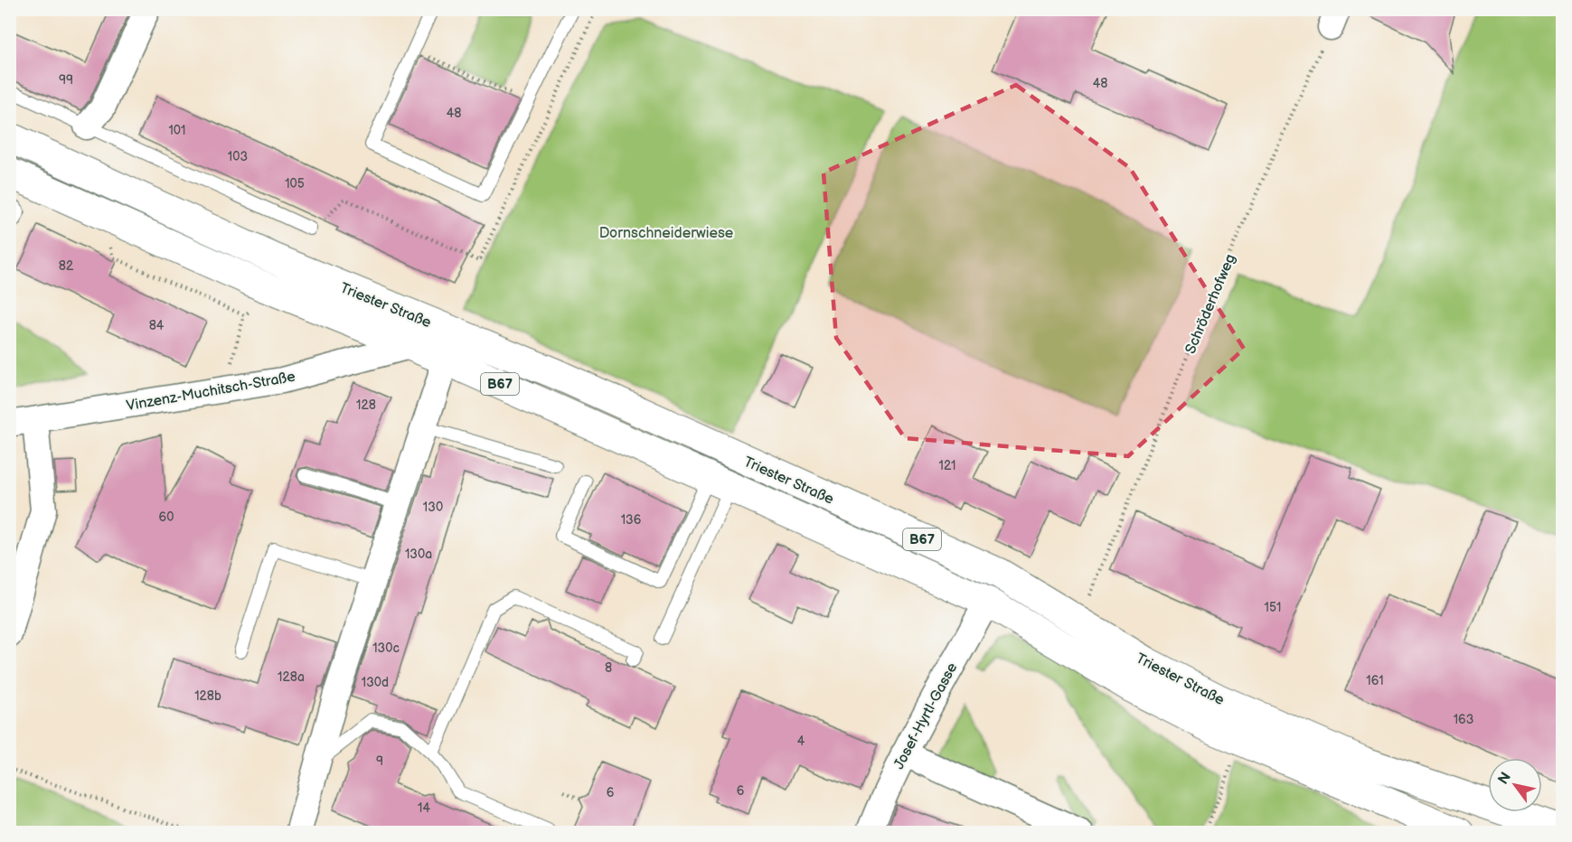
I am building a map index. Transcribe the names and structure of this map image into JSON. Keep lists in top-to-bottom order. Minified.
{"streets":{"main road":["Triester Straße","B67"],"street":["Vinzenz-Muchitsch-Straße","Josef-Hyrtl-Gasse"],"path":["Schröderhofweg"]},"crossings":[["Triester Straße","Vinzenz-Muchitsch-Straße"],["Triester Straße","Josef-Hyrtl-Gasse"]],"parks":["Dornschneiderwiese"],"house_numbers":["99","48","48","101","103","105","82","84","128","121","130","60","136","130a","151","130c","8","128a","161","130d","128b","163","4","9","6","6","14"],"north":"top left"}
